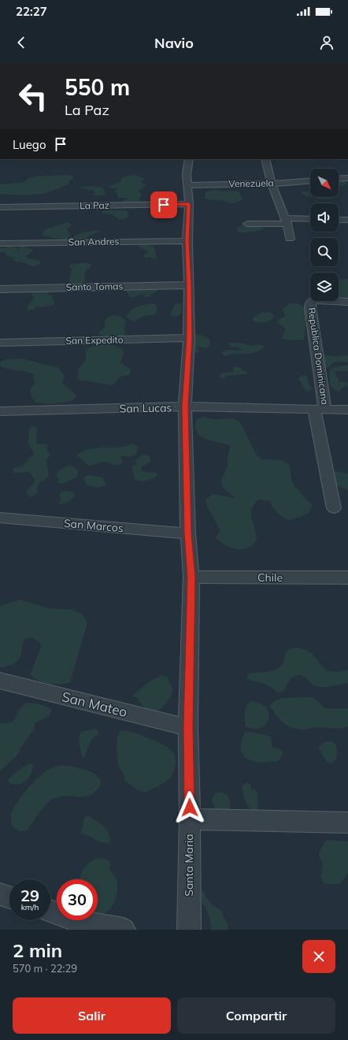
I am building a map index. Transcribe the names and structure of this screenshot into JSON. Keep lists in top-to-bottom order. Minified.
{"streets":{"street":["Venezuela","La Paz","San Andres","Santo Tomas","San Expedito","Republica Dominicana","San Lucas","San Marcos","Chile","San Mateo","Santa Maria"]},"crossings":[["Venezuela","Santa Maria"],["La Paz","Santa Maria"],["San Andres","Santa Maria"],["Santo Tomas","Santa Maria"],["San Expedito","Santa Maria"],["Republica Dominicana","San Lucas"],["San Lucas","Santa Maria"],["San Marcos","Santa Maria"],["Chile","Santa Maria"],["San Mateo","Santa Maria"]],"north":"bottom right","page":{"status":"22:27","header":"Navio","turn":["550 m","La Paz"],"then":"Luego","speed":"29 km/h","limit":"30","heading":["2 min","570 m · 22:29"],"buttons":["Salir","Compartir"]}}
